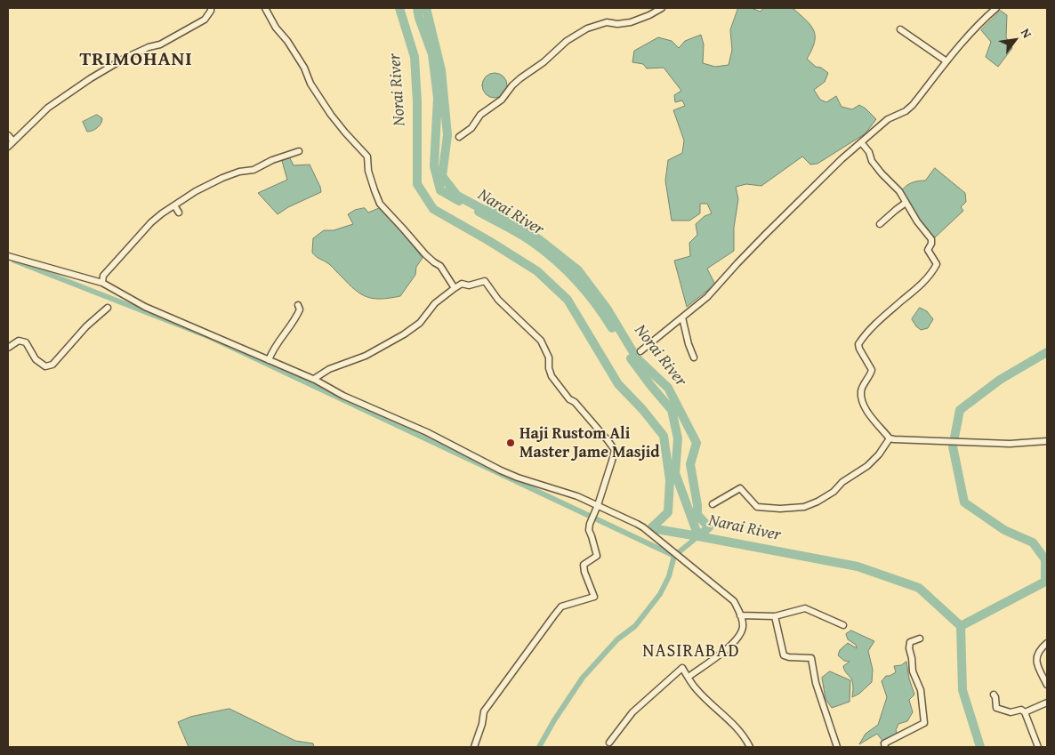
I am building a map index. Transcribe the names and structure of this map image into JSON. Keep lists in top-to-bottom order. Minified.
{"districts":["TRIMOHANI","NASIRABAD"],"water":["Norai River","Narai River"],"places":["Haji Rustom Ali Master Jame Masjid"],"north":"top right"}
